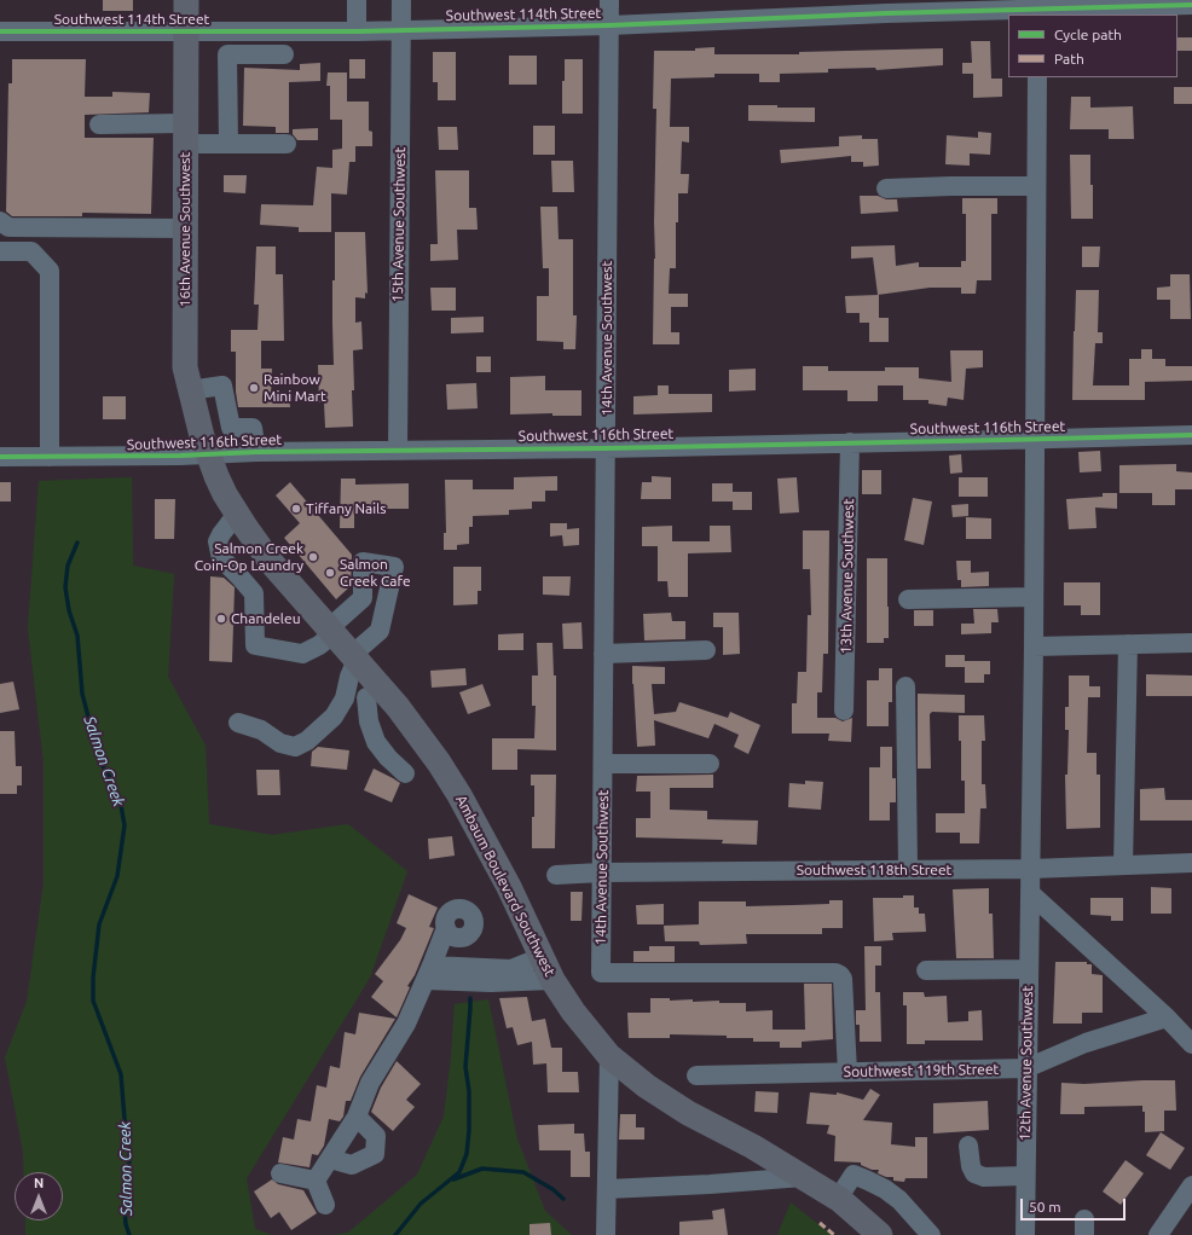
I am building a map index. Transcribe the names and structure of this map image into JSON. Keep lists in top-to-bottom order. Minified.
{"streets":{"main road":["16th Avenue Southwest","Ambaum Boulevard Southwest"],"street":["Southwest 114th Street","15th Avenue Southwest","14th Avenue Southwest","Southwest 116th Street","13th Avenue Southwest","Southwest 118th Street","12th Avenue Southwest","Southwest 119th Street"]},"crossings":[["Southwest 114th Street","15th Avenue Southwest"],["Southwest 114th Street","16th Avenue Southwest"],["Southwest 114th Street","14th Avenue Southwest"],["15th Avenue Southwest","Southwest 116th Street"],["16th Avenue Southwest","Southwest 116th Street"],["16th Avenue Southwest","Ambaum Boulevard Southwest"],["14th Avenue Southwest","Southwest 116th Street"],["14th Avenue Southwest","Southwest 118th Street"],["14th Avenue Southwest","Southwest 119th Street"],["Southwest 116th Street","13th Avenue Southwest"],["Southwest 116th Street","Ambaum Boulevard Southwest"],["Southwest 116th Street","12th Avenue Southwest"],["Southwest 118th Street","12th Avenue Southwest"],["12th Avenue Southwest","Southwest 119th Street"]],"water":["Salmon Creek"],"places":["Rainbow Mini Mart","Tiffany Nails","Salmon Creek Coin-Op Laundry","Salmon Creek Cafe","Chandeleu"],"legend":["Cycle path","Path"],"scale_bar":"50 m","north":"top"}
